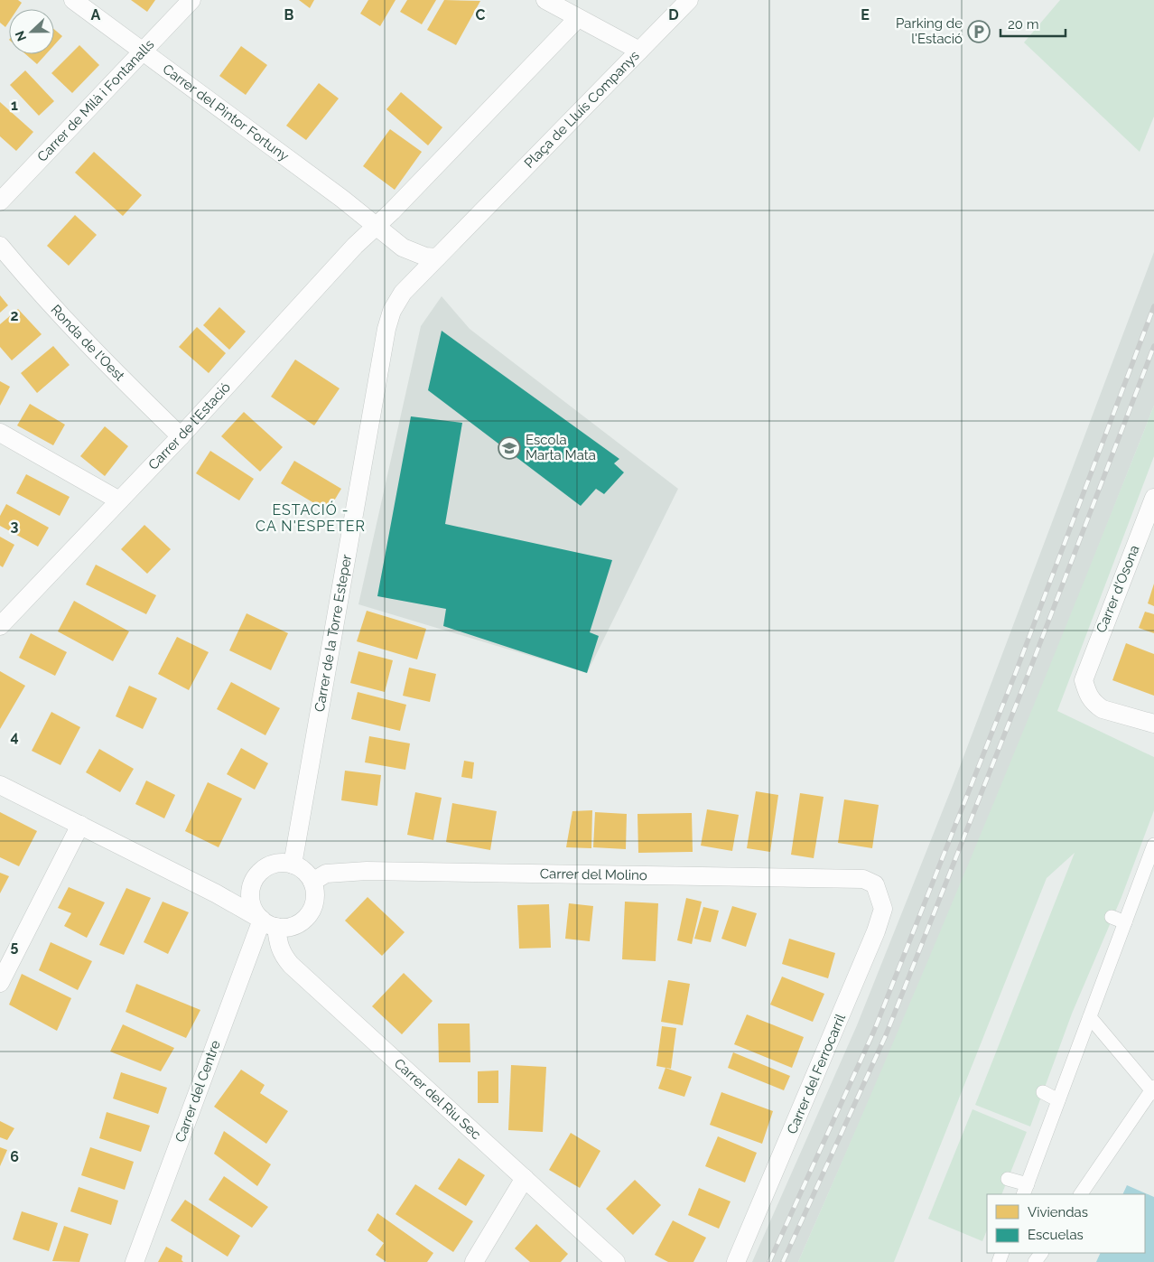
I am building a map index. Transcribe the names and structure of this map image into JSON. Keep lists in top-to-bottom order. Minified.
{"streets":{"street":["Carrer de Milà i Fontanalls","Plaça de Lluís Companys","Carrer del Pintor Fortuny","Ronda de l'Oest","Carrer de l'Estació","Carrer d'Osona","Carrer de la Torre Esteper","Carrer del Molino","Carrer del Ferrocarril","Carrer del Centre","Carrer del Riu Sec"]},"crossings":[["Carrer de Milà i Fontanalls","Carrer del Pintor Fortuny"],["Plaça de Lluís Companys","Carrer de la Torre Esteper"],["Carrer del Pintor Fortuny","Carrer de l'Estació"],["Ronda de l'Oest","Carrer de l'Estació"],["Carrer de la Torre Esteper","Carrer del Molino"],["Carrer de la Torre Esteper","Carrer del Centre"],["Carrer de la Torre Esteper","Carrer del Riu Sec"],["Carrer del Molino","Carrer del Ferrocarril"],["Carrer del Molino","Carrer del Centre"],["Carrer del Molino","Carrer del Riu Sec"],["Carrer del Centre","Carrer del Riu Sec"]],"districts":["ESTACIÓ - CA N'ESPETER"],"places":{"parking":["Parking de l'Estació"],"school or university":["Escola Marta Mata"]},"legend":["Viviendas","Escuelas"],"scale_bar":"20 m","north":"left","grid":{"columns":["A","B","C","D","E"],"rows":["1","2","3","4","5","6"]}}
